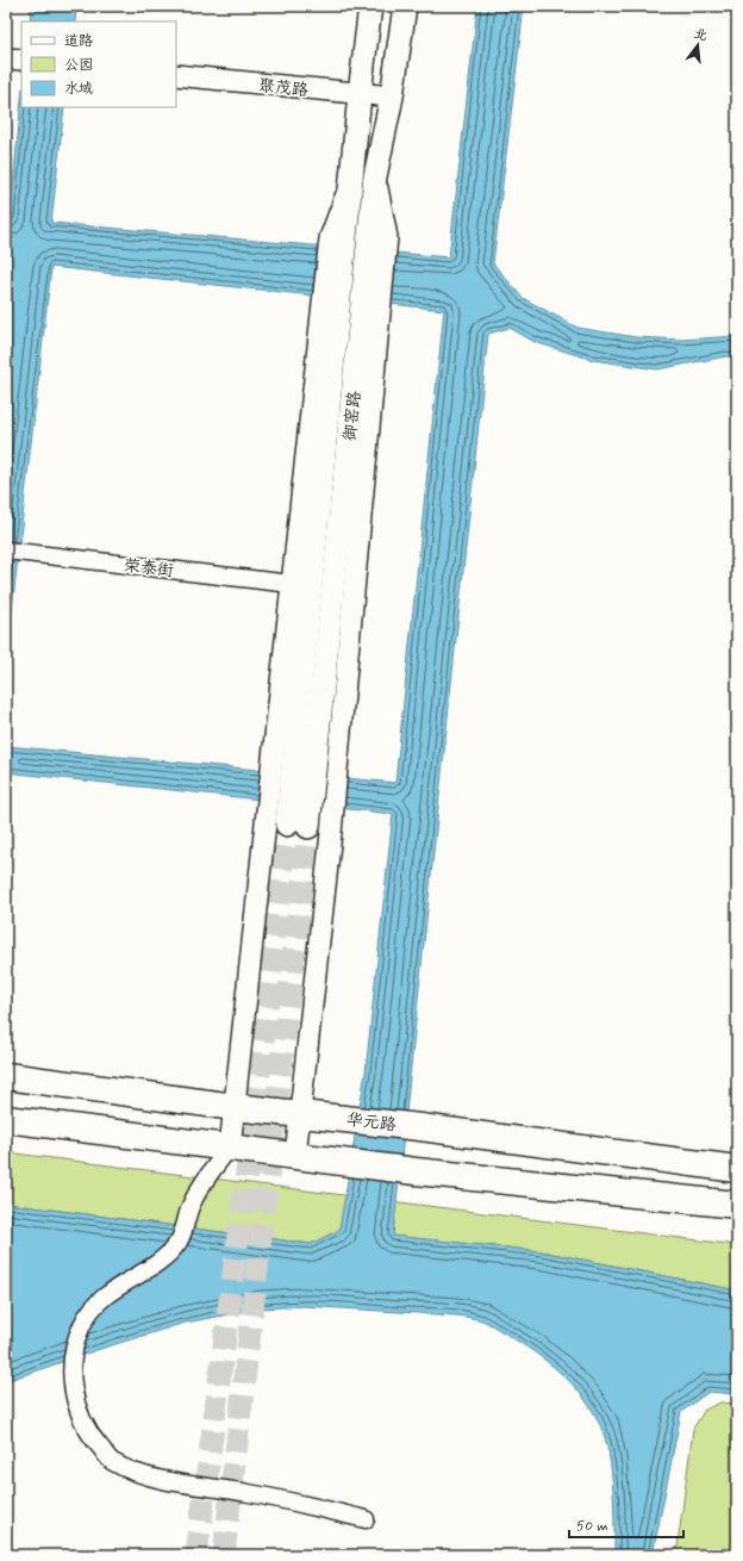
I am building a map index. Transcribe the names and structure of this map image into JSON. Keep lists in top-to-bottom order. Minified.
{"streets":{"main road":["御窑路","华元路"],"street":["聚茂路","荣泰街"]},"crossings":[["聚茂路","御窑路"]],"legend":["道路","公园","水域"],"scale_bar":"50 m","north":"top"}
